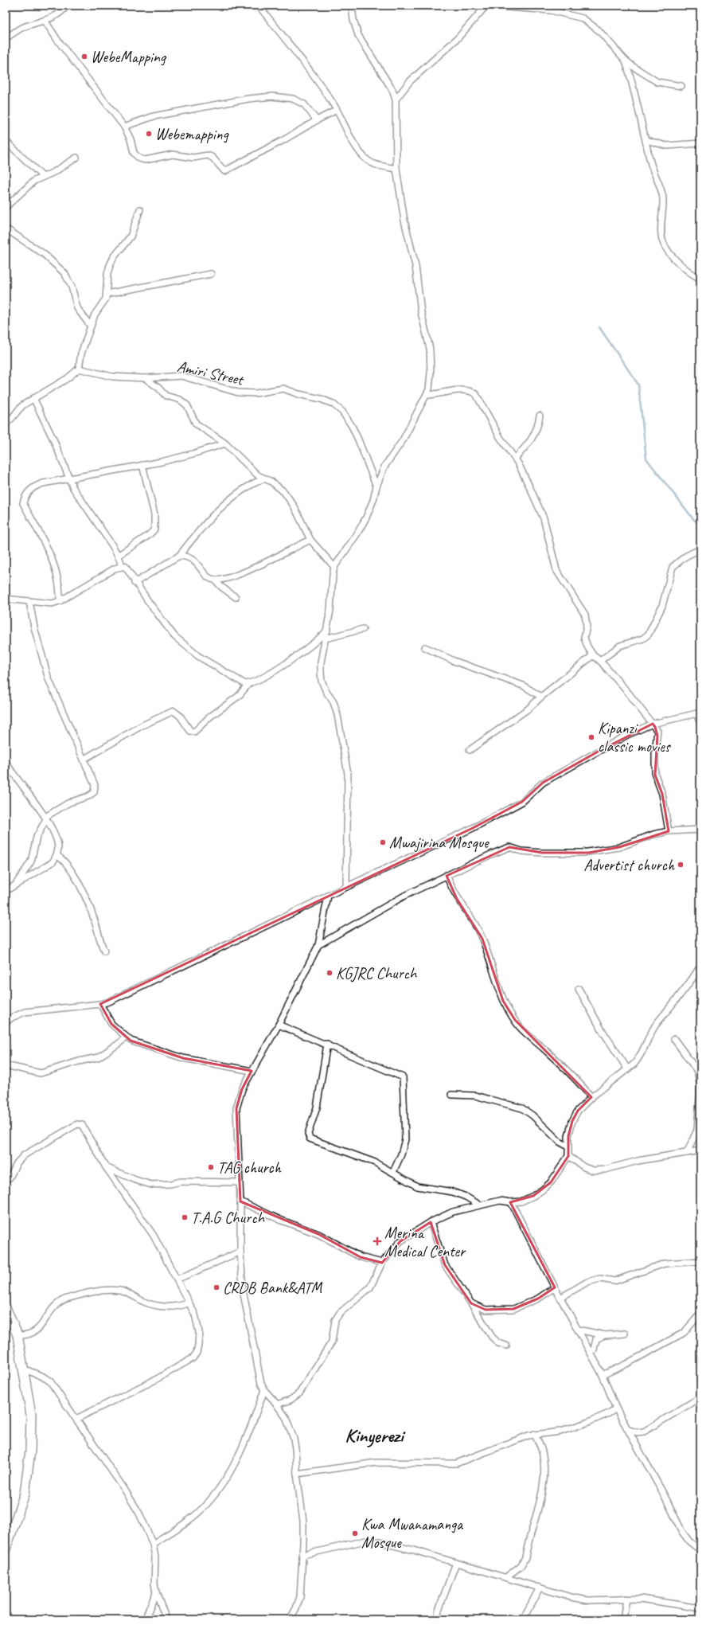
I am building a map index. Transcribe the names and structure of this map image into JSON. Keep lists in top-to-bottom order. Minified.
{"streets":{"street":["Amiri Street"]},"districts":["Kinyerezi"],"places":{"other":["WebeMapping","Webemapping","Kipanzi classic movies","Mwajirina Mosque","Advertist church","KGJRC Church","TAG church","T.A.G Church","CRDB Bank&ATM","Kwa Mwanamanga Mosque"],"health":["Merina Medical Center"]}}
